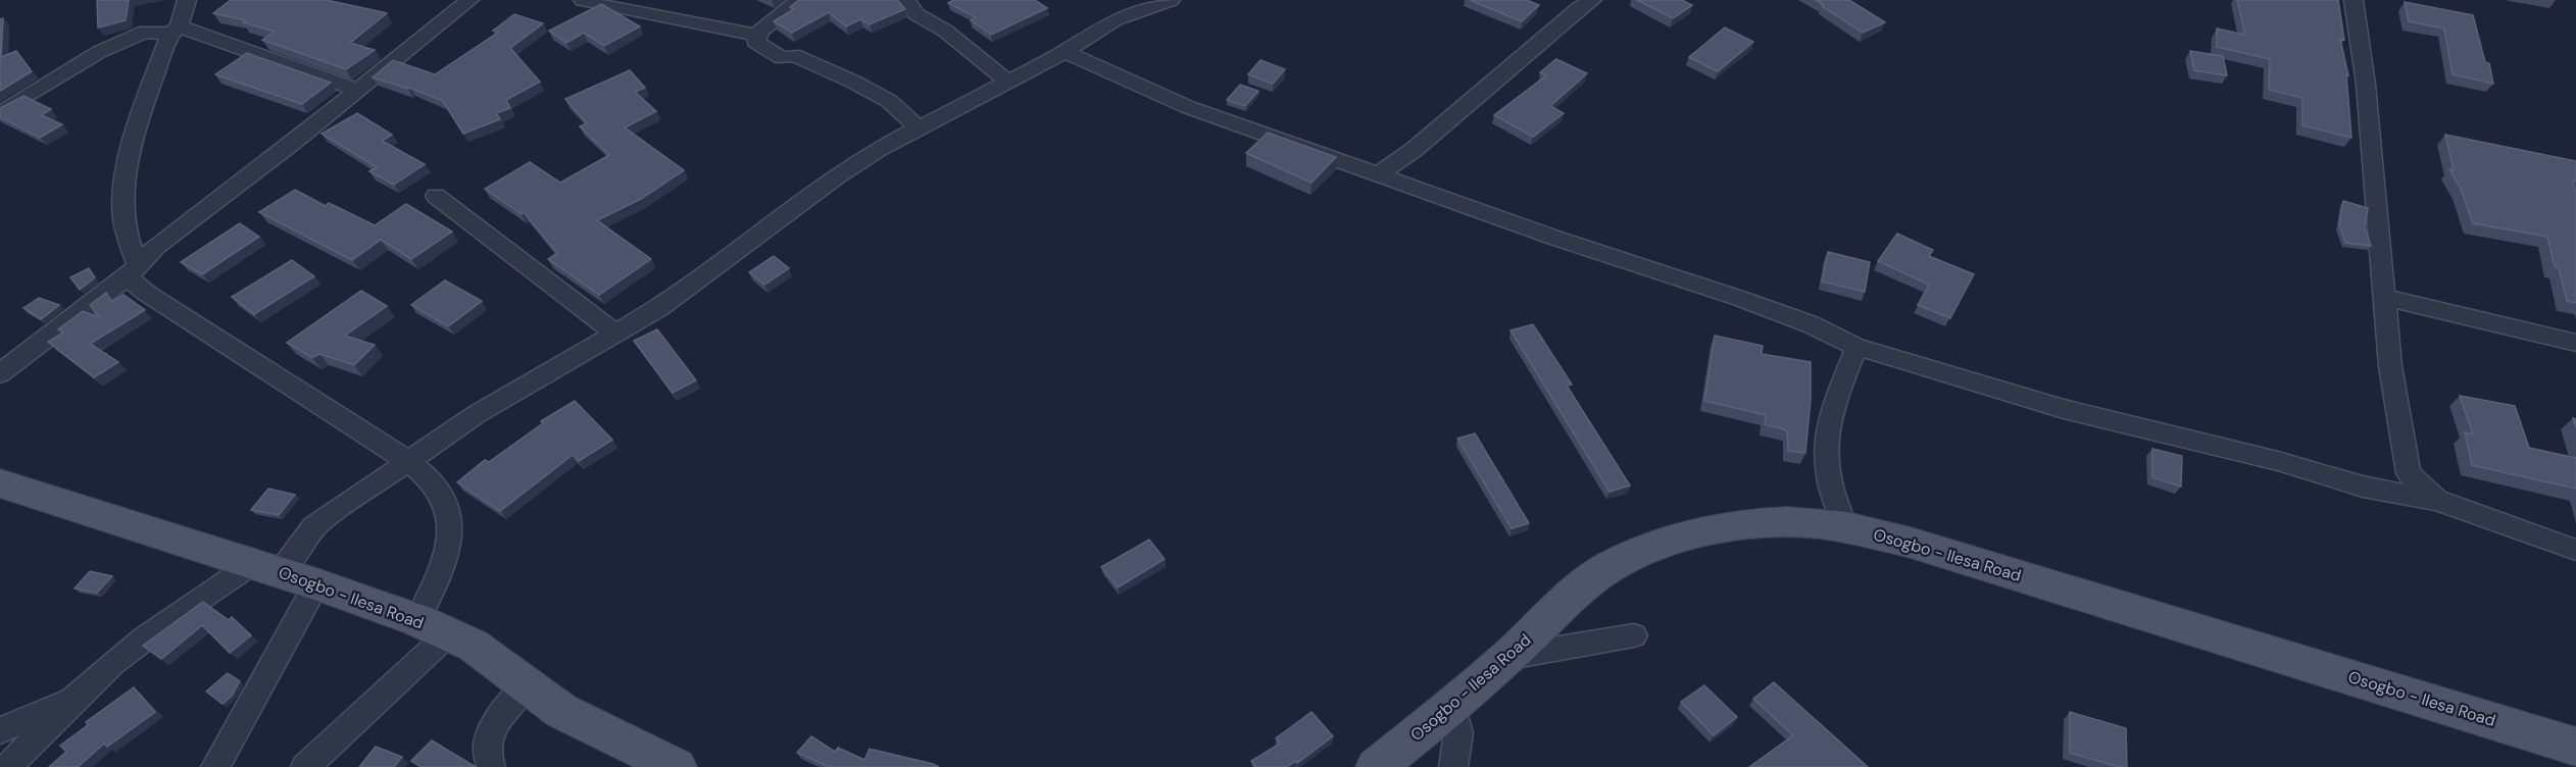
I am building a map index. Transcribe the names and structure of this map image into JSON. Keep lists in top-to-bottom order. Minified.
{"streets":{"main road":["Osogbo - Ilesa Road"]}}
